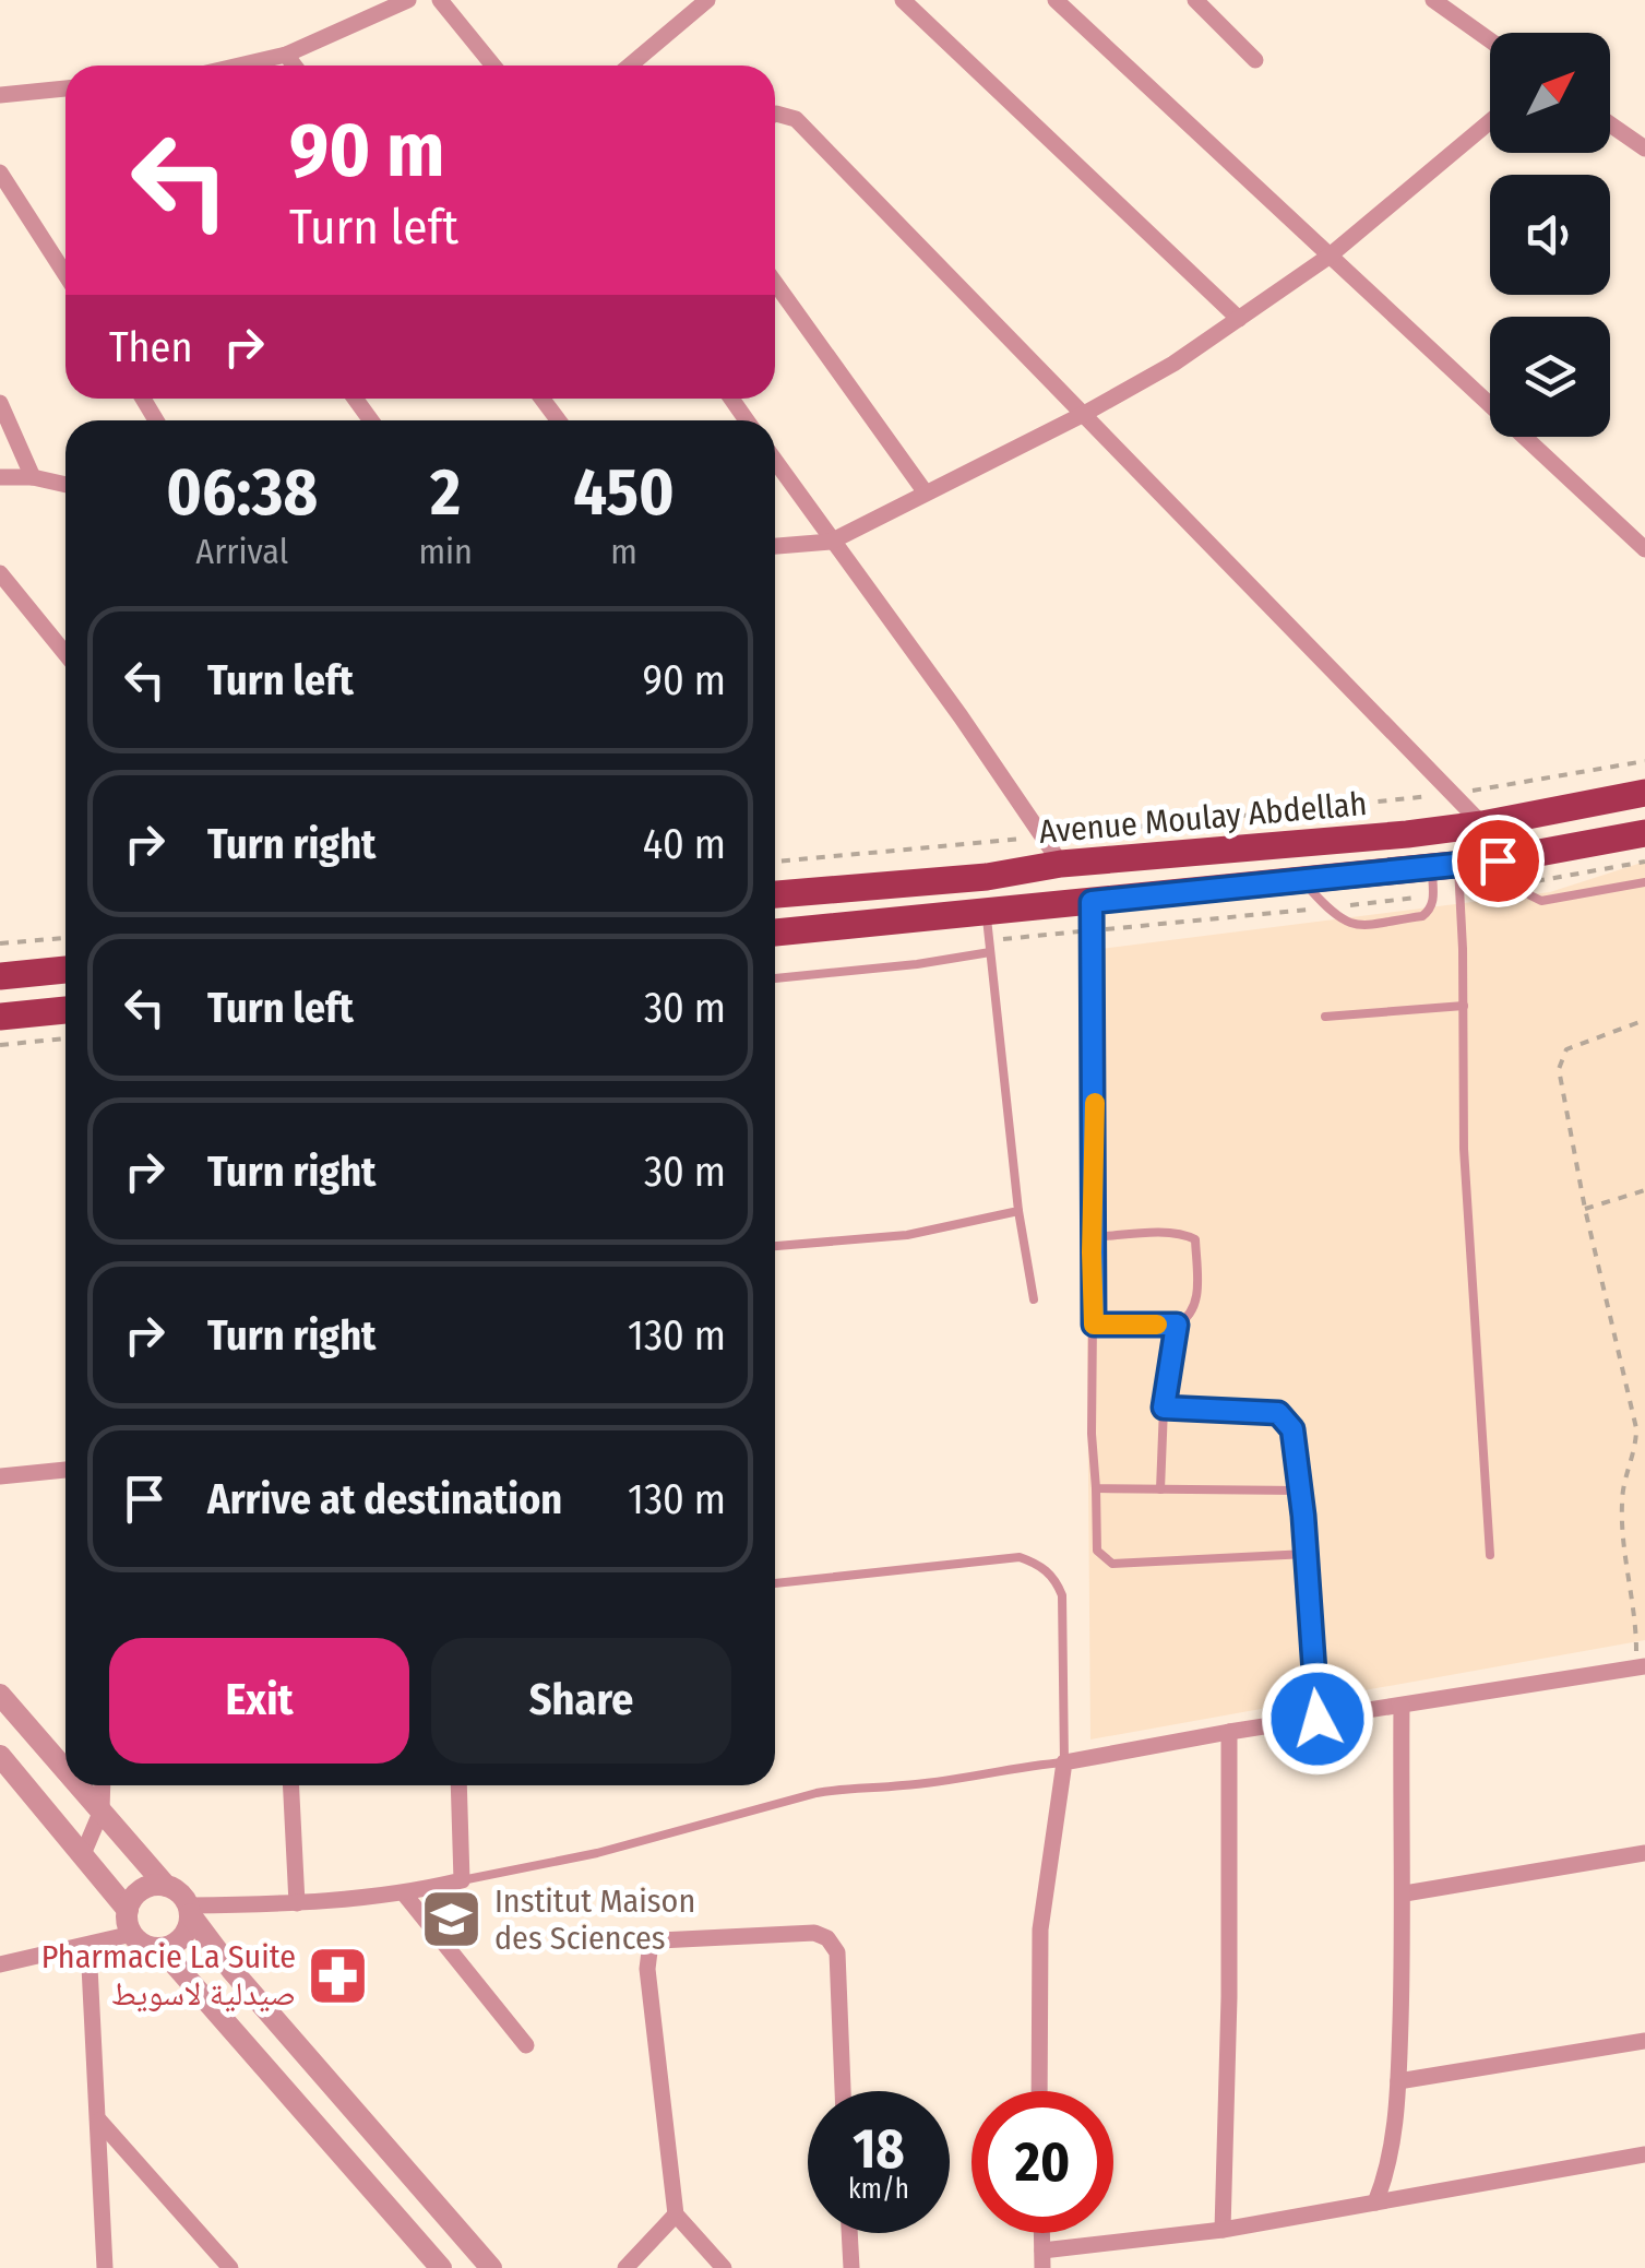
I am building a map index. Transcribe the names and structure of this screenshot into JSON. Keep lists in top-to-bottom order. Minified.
{"streets":{"main road":["Avenue Moulay Abdellah"]},"places":{"school or university":["Institut Maison des Sciences"],"pharmacy":["Pharmacie La Suite صيدلية لاسويط"]},"north":"top right","page":{"turn":["90 m","Turn left"],"then":"Then","eta":["06:38","Arrival","2","min","450","m"],"list":[{"name":"Turn left","value":"90 m"},{"name":"Turn right","value":"40 m"},{"name":"Turn left","value":"30 m"},{"name":"Turn right","value":"30 m"},{"name":"Turn right","value":"130 m"},{"name":"Arrive at destination","value":"130 m"}],"buttons":["Exit","Share"],"speed":"18 km/h","limit":"20"}}
